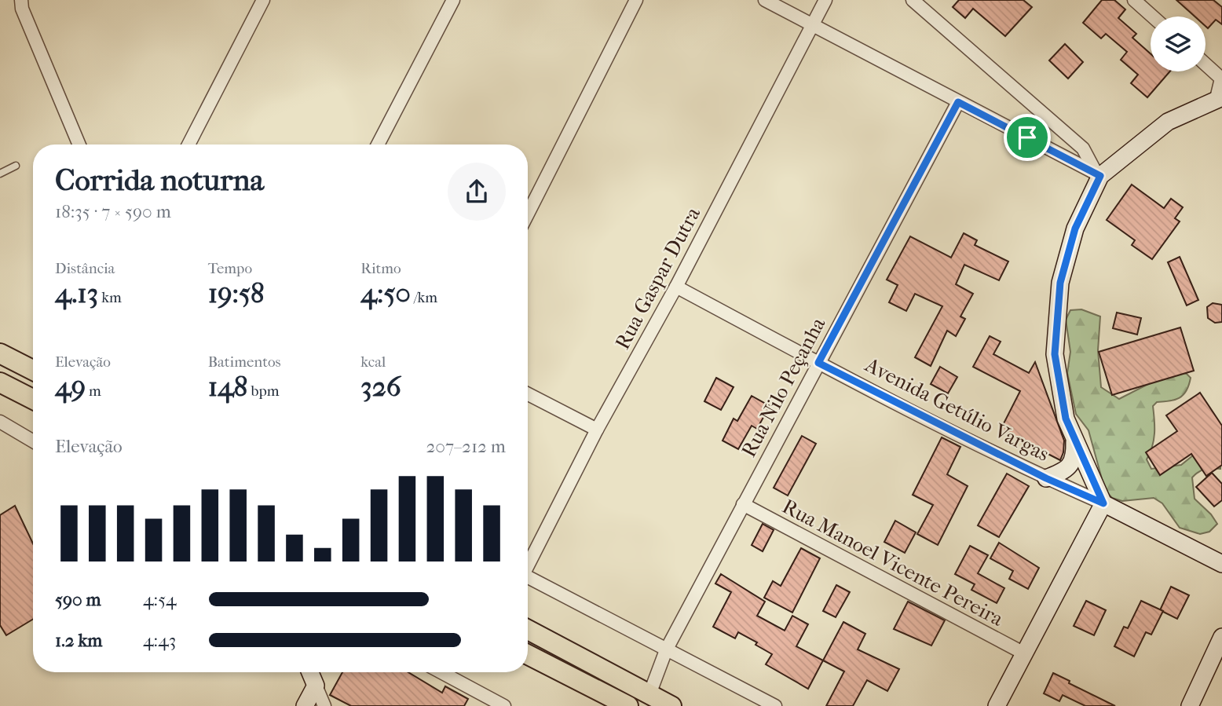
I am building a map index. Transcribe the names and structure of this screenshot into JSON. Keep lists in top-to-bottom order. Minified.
{"streets":{"street":["Rua Gaspar Dutra","Rua Nilo Peçanha","Avenida Getúlio Vargas","Rua Manoel Vicente Pereira"]},"crossings":[["Rua Gaspar Dutra","Avenida Getúlio Vargas"],["Rua Nilo Peçanha","Avenida Getúlio Vargas"],["Rua Nilo Peçanha","Rua Manoel Vicente Pereira"]],"page":{"heading":["Corrida noturna","18:35 · 7 × 590 m"],"stats":[["Distância","4.13 km"],["Tempo","19:58"],["Ritmo","4:50 /km"],["Elevação","49 m"],["Batimentos","148 bpm"],["kcal","326"]],"chart":["Elevação","207–212 m"],"list":[{"name":"590 m","note":"4:54"},{"name":"1.2 km","note":"4:43"}]}}
